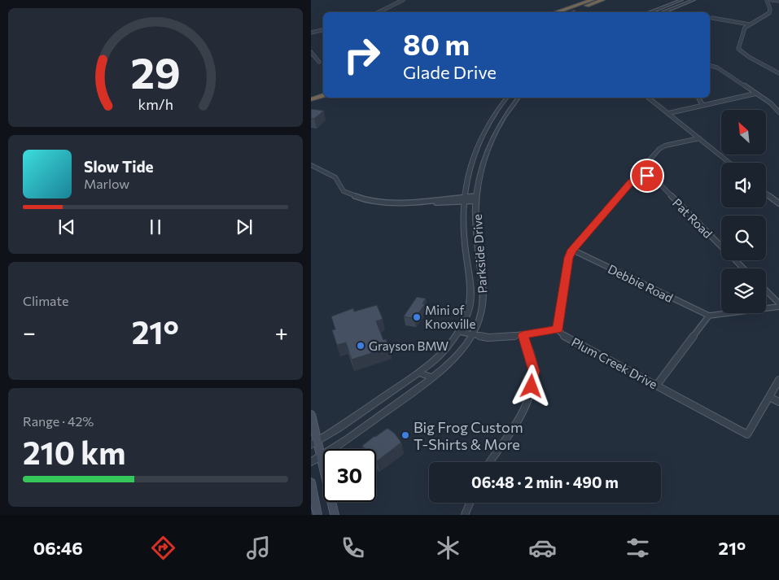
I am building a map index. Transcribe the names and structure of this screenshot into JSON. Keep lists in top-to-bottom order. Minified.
{"streets":{"street":["Pat Road","Parkside Drive","Debbie Road","Plum Creek Drive"]},"places":["Mini of Knoxville","Grayson BMW","Big Frog Custom T-Shirts & More"],"north":"top left","page":{"turn":["80 m","Glade Drive"],"song":["Slow Tide","Marlow"],"tile":["Climate",["Range · 42%","210 km"]],"heat":["−","21°","+"],"limit":"30","trip":"06:48 · 2 min · 490 m","tabs":["06:46","21°"],"gauge":["29","km/h"]}}
